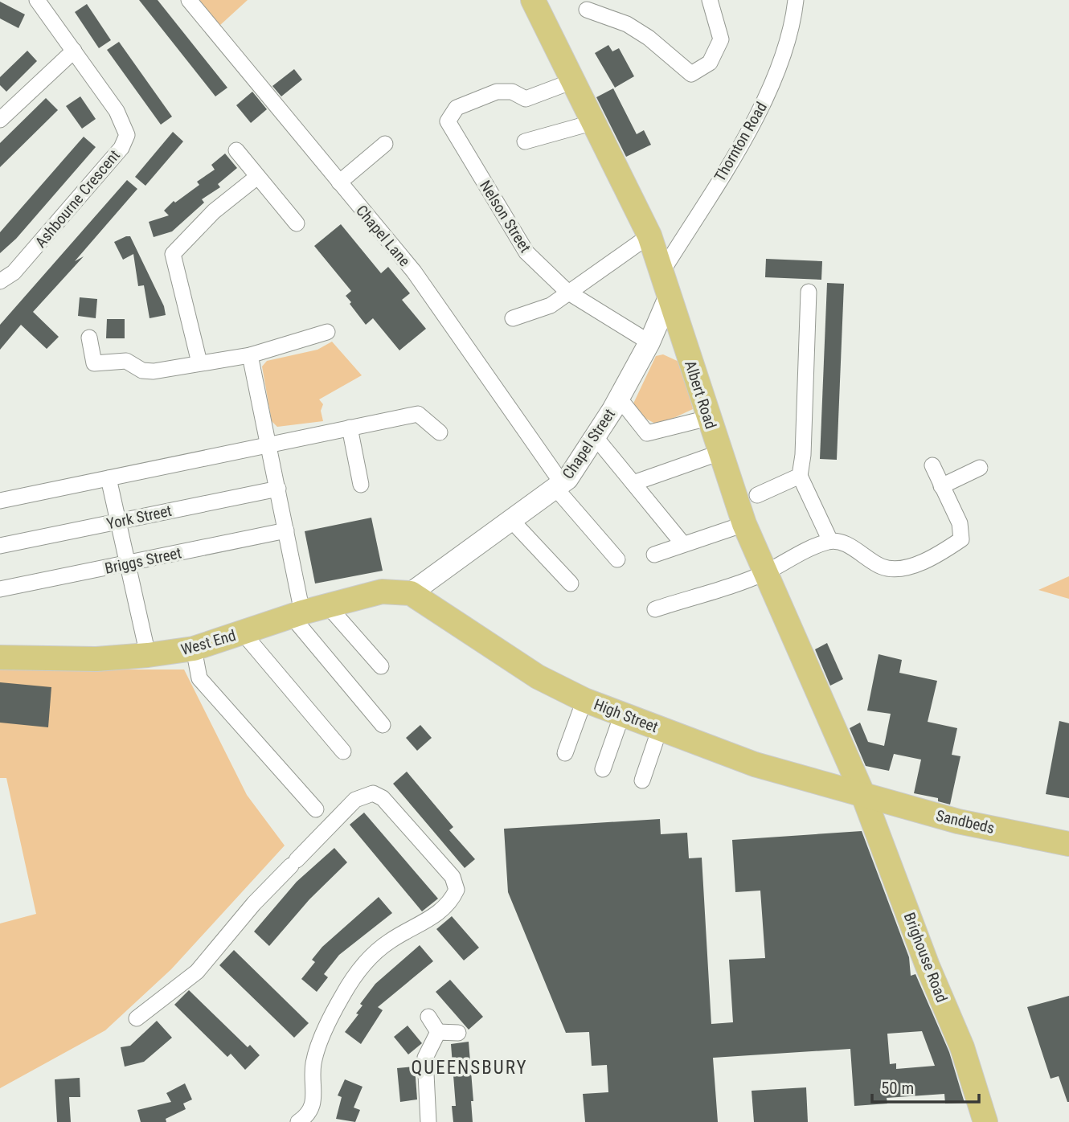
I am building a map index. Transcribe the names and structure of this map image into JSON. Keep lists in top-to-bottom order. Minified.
{"streets":{"main road":["Albert Road","West End","High Street","Sandbeds","Brighouse Road"],"street":["Thornton Road","Ashbourne Crescent","Nelson Street","Chapel Lane","Chapel Street","York Street","Briggs Street"]},"crossings":[["Thornton Road","Albert Road"],["Nelson Street","Albert Road"],["Nelson Street","Chapel Street"],["Chapel Lane","Chapel Street"],["Albert Road","Chapel Street"],["Albert Road","High Street"],["Albert Road","Sandbeds"],["Albert Road","Brighouse Road"],["Chapel Street","West End"],["Chapel Street","High Street"],["West End","High Street"],["High Street","Sandbeds"],["High Street","Brighouse Road"],["Sandbeds","Brighouse Road"]],"districts":["QUEENSBURY"],"scale_bar":"50 m"}
